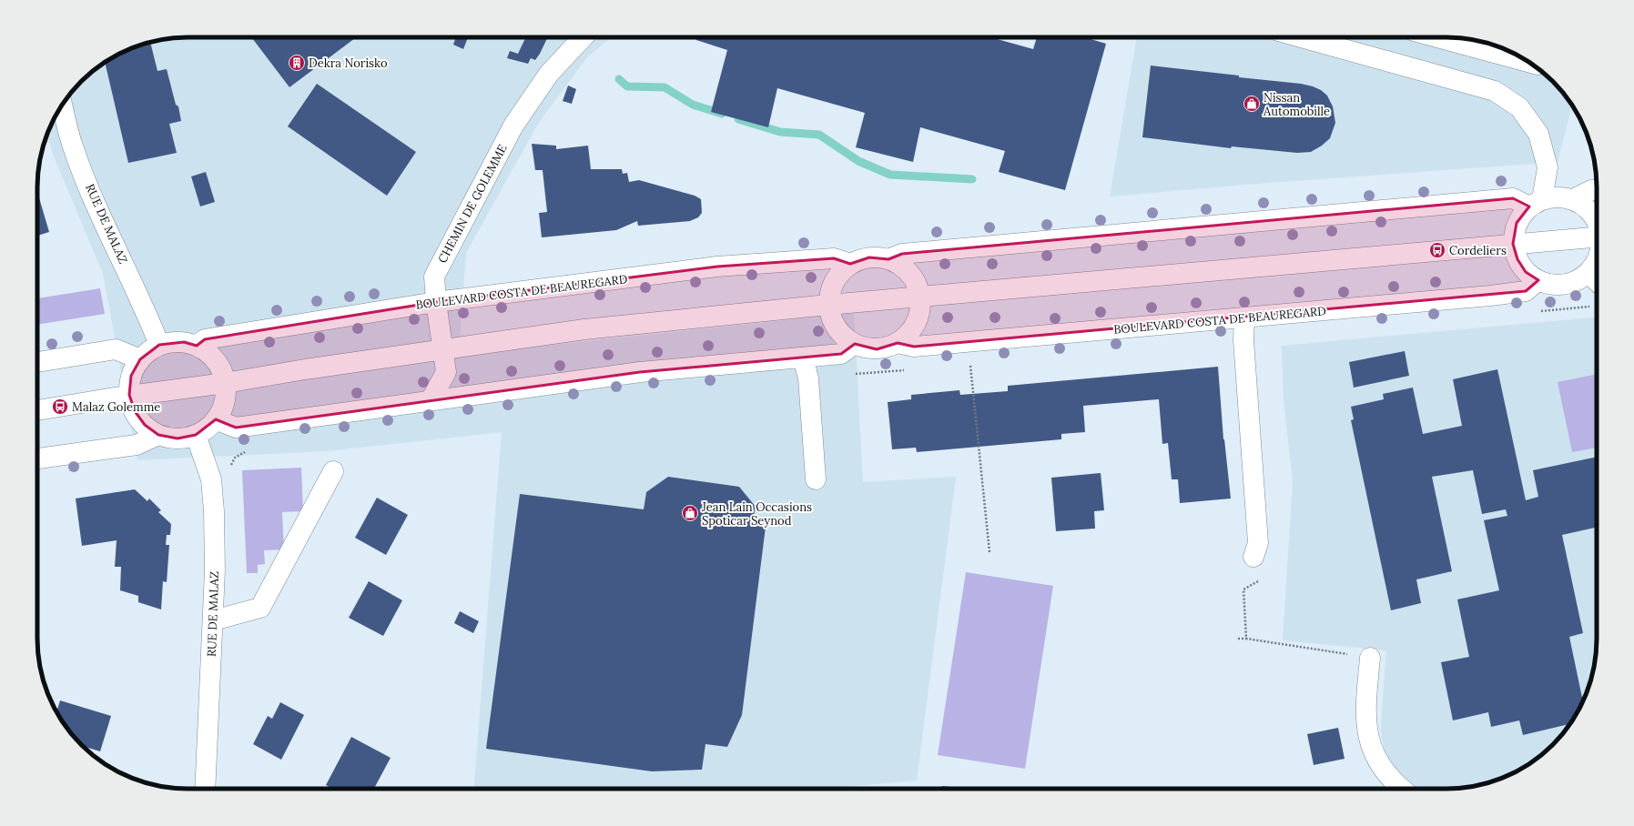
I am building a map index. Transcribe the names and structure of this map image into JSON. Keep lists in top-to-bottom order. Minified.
{"streets":{"street":["CHEMIN DE GOLEMME","RUE DE MALAZ","BOULEVARD COSTA DE BEAUREGARD"]},"crossings":[["CHEMIN DE GOLEMME","BOULEVARD COSTA DE BEAUREGARD"]],"places":{"building":["Dekra Norisko"],"shop":["Nissan Automobille","Jean Lain Occasions Spoticar Seynod"],"bus stop":["Cordeliers","Malaz Golemme"]}}
